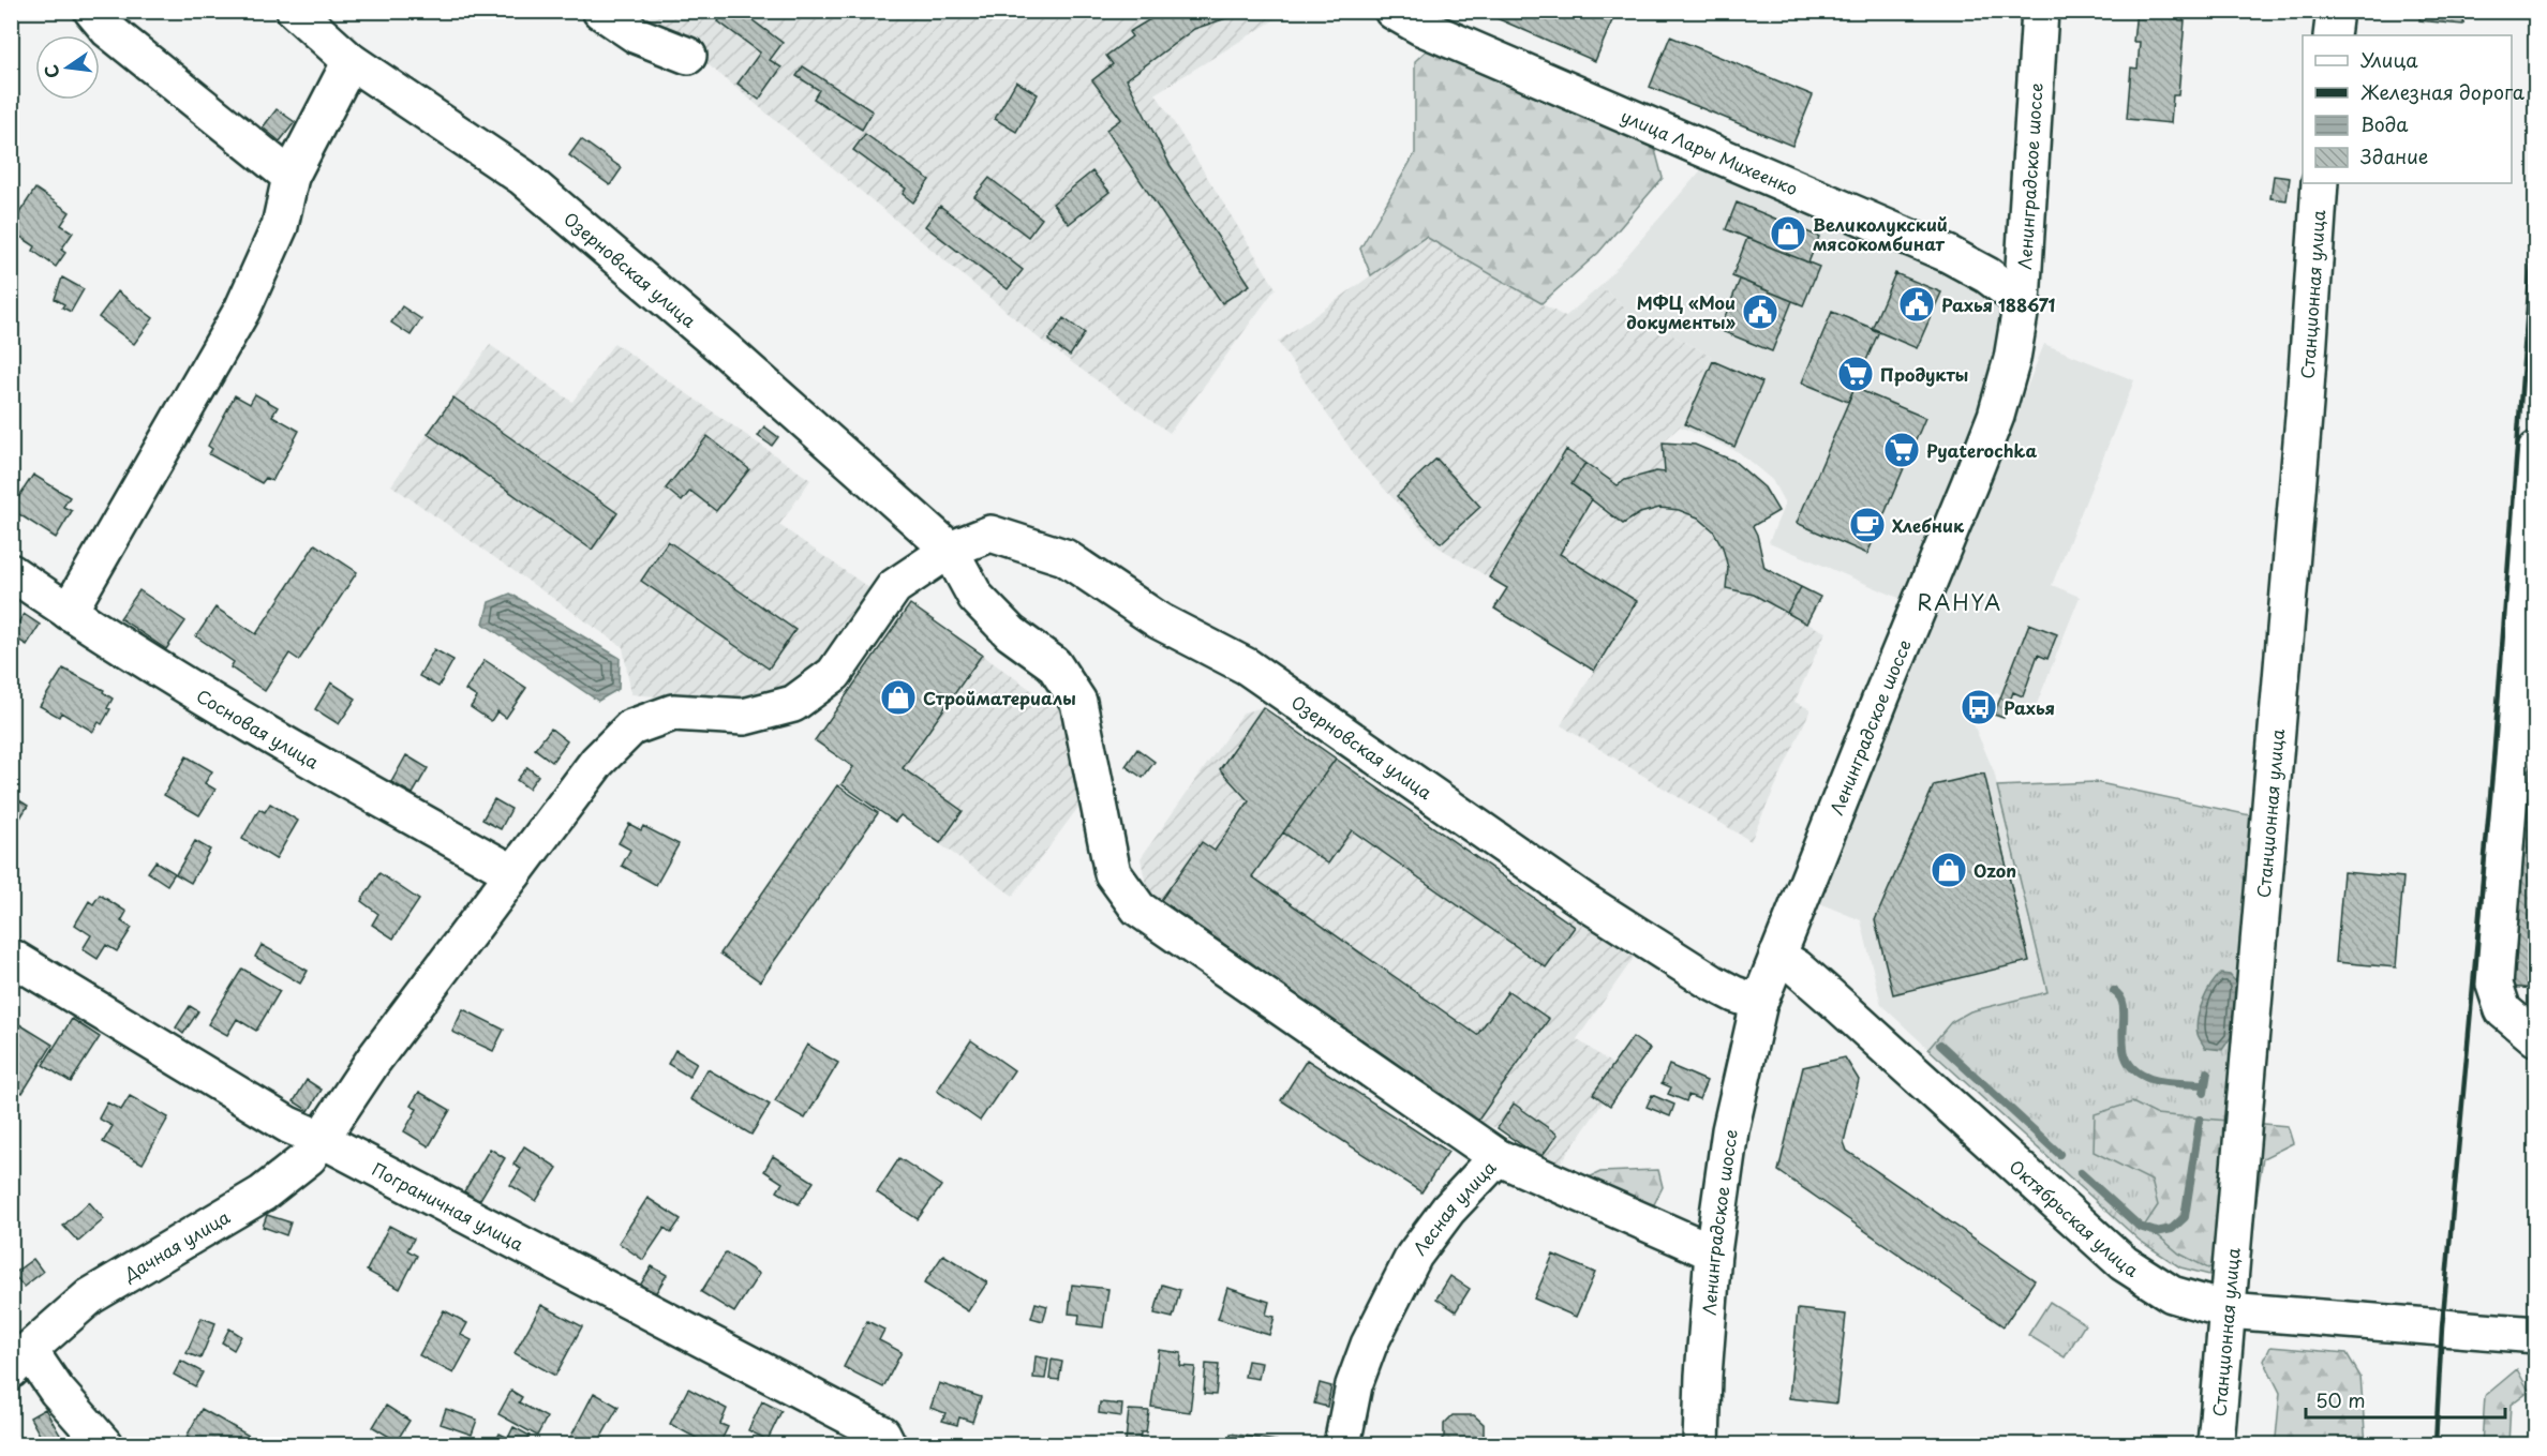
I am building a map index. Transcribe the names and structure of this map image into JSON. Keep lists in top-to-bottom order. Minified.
{"streets":{"street":["улица Лары Михеенко","Ленинградское шоссе","Озерновская улица","Станционная улица","Сосновая улица","Пограничная улица","Лесная улица","Октябрьская улица","Дачная улица"]},"crossings":[["улица Лары Михеенко","Ленинградское шоссе"],["Ленинградское шоссе","Озерновская улица"],["Ленинградское шоссе","Лесная улица"],["Ленинградское шоссе","Октябрьская улица"],["Озерновская улица","Лесная улица"],["Озерновская улица","Дачная улица"],["Станционная улица","Октябрьская улица"],["Сосновая улица","Дачная улица"],["Пограничная улица","Дачная улица"]],"districts":["RAHYA"],"places":{"shop":["Великолукский мясокомбинат","Стройматериалы","Ozon"],"public building":["Рахья 188671","МФЦ «Мои документы»"],"supermarket":["Продукты","Pyaterochka"],"cafe":["Хлебник"],"bus stop":["Рахья"]},"legend":["Улица","Железная дорога","Вода","Здание"],"scale_bar":"50 m","north":"left"}
